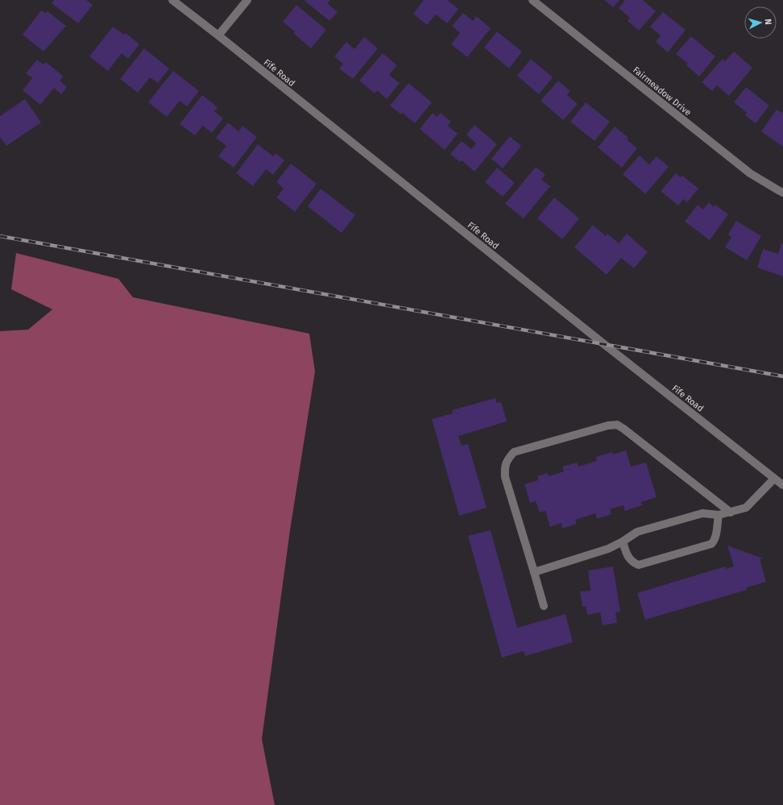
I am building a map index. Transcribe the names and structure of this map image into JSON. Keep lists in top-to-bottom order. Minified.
{"streets":{"street":["Fife Road","Fairmeadow Drive"]},"north":"right"}
